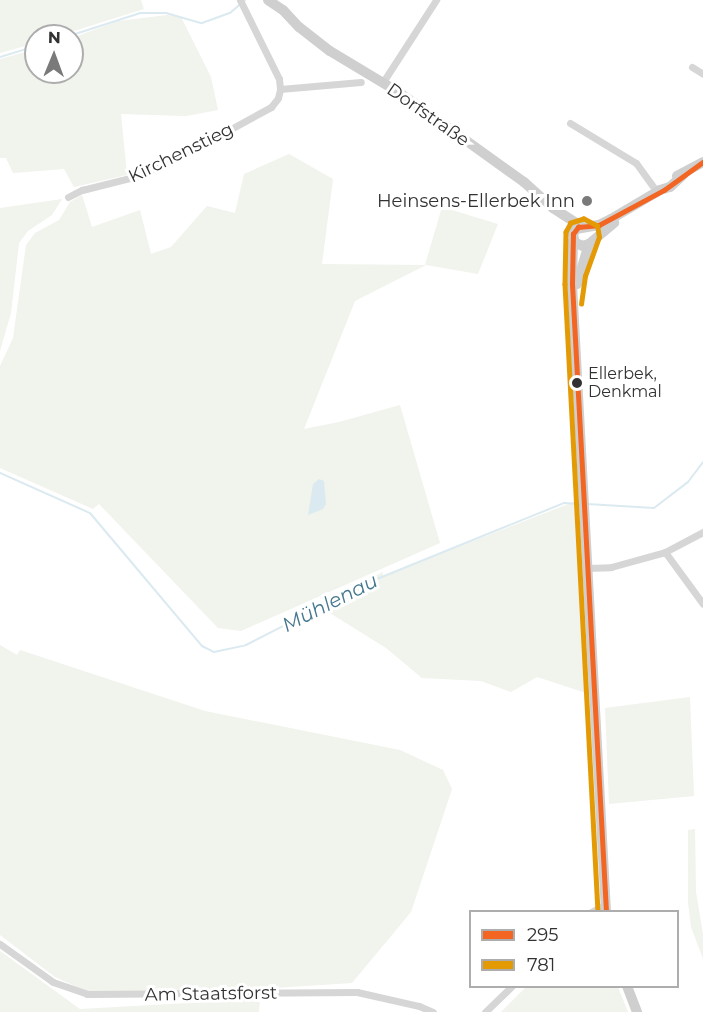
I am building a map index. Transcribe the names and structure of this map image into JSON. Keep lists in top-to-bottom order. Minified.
{"streets":{"main road":["Dorfstraße"],"street":["Kirchenstieg","Am Staatsforst"]},"water":["Mühlenau"],"places":["Heinsens-Ellerbek Inn","Ellerbek, Denkmal"],"lines":["transit line 295","transit line 781"],"legend":["295","781"],"north":"top"}
